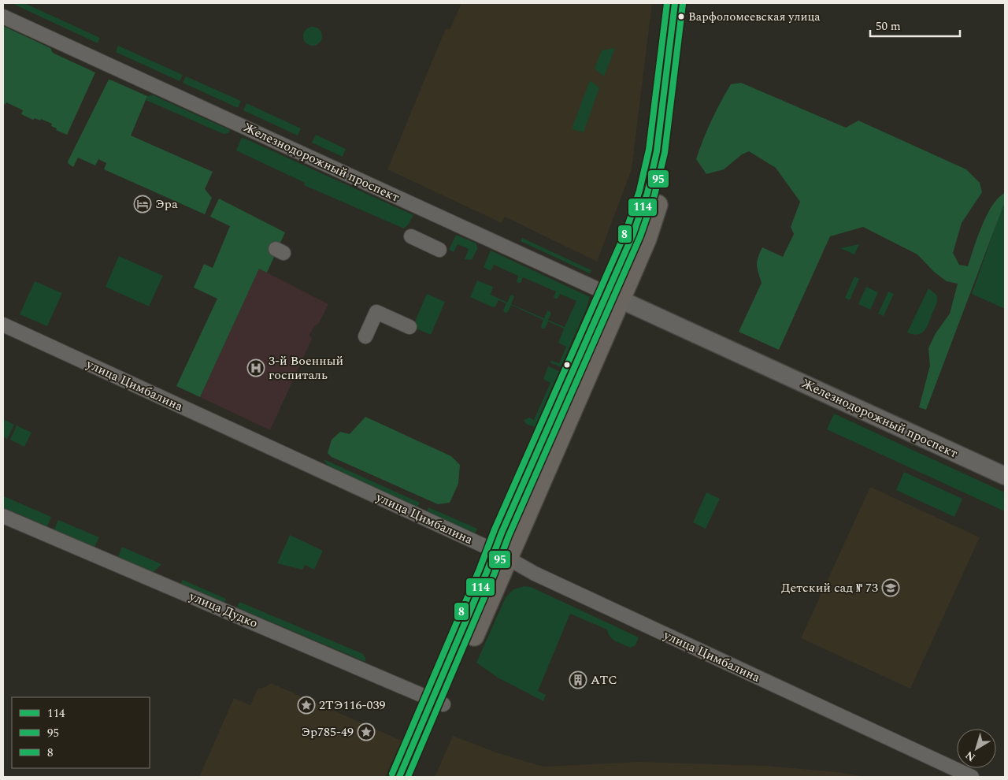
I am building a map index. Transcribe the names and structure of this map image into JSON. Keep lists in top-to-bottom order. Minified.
{"streets":{"street":["Железнодорожный проспект","улица Цимбалина","улица Дудко"]},"places":{"other":["Варфоломеевская улица"],"hotel":["Эра"],"hospital":["3-й Военный госпиталь"],"school or university":["Детский сад № 73"],"building":["АТС"],"place":["2ТЭ116-039","Эр785-49"]},"lines":["transit line 114","transit line 8","transit line 95"],"legend":["114","95","8"],"scale_bar":"50 m","north":"bottom left"}
